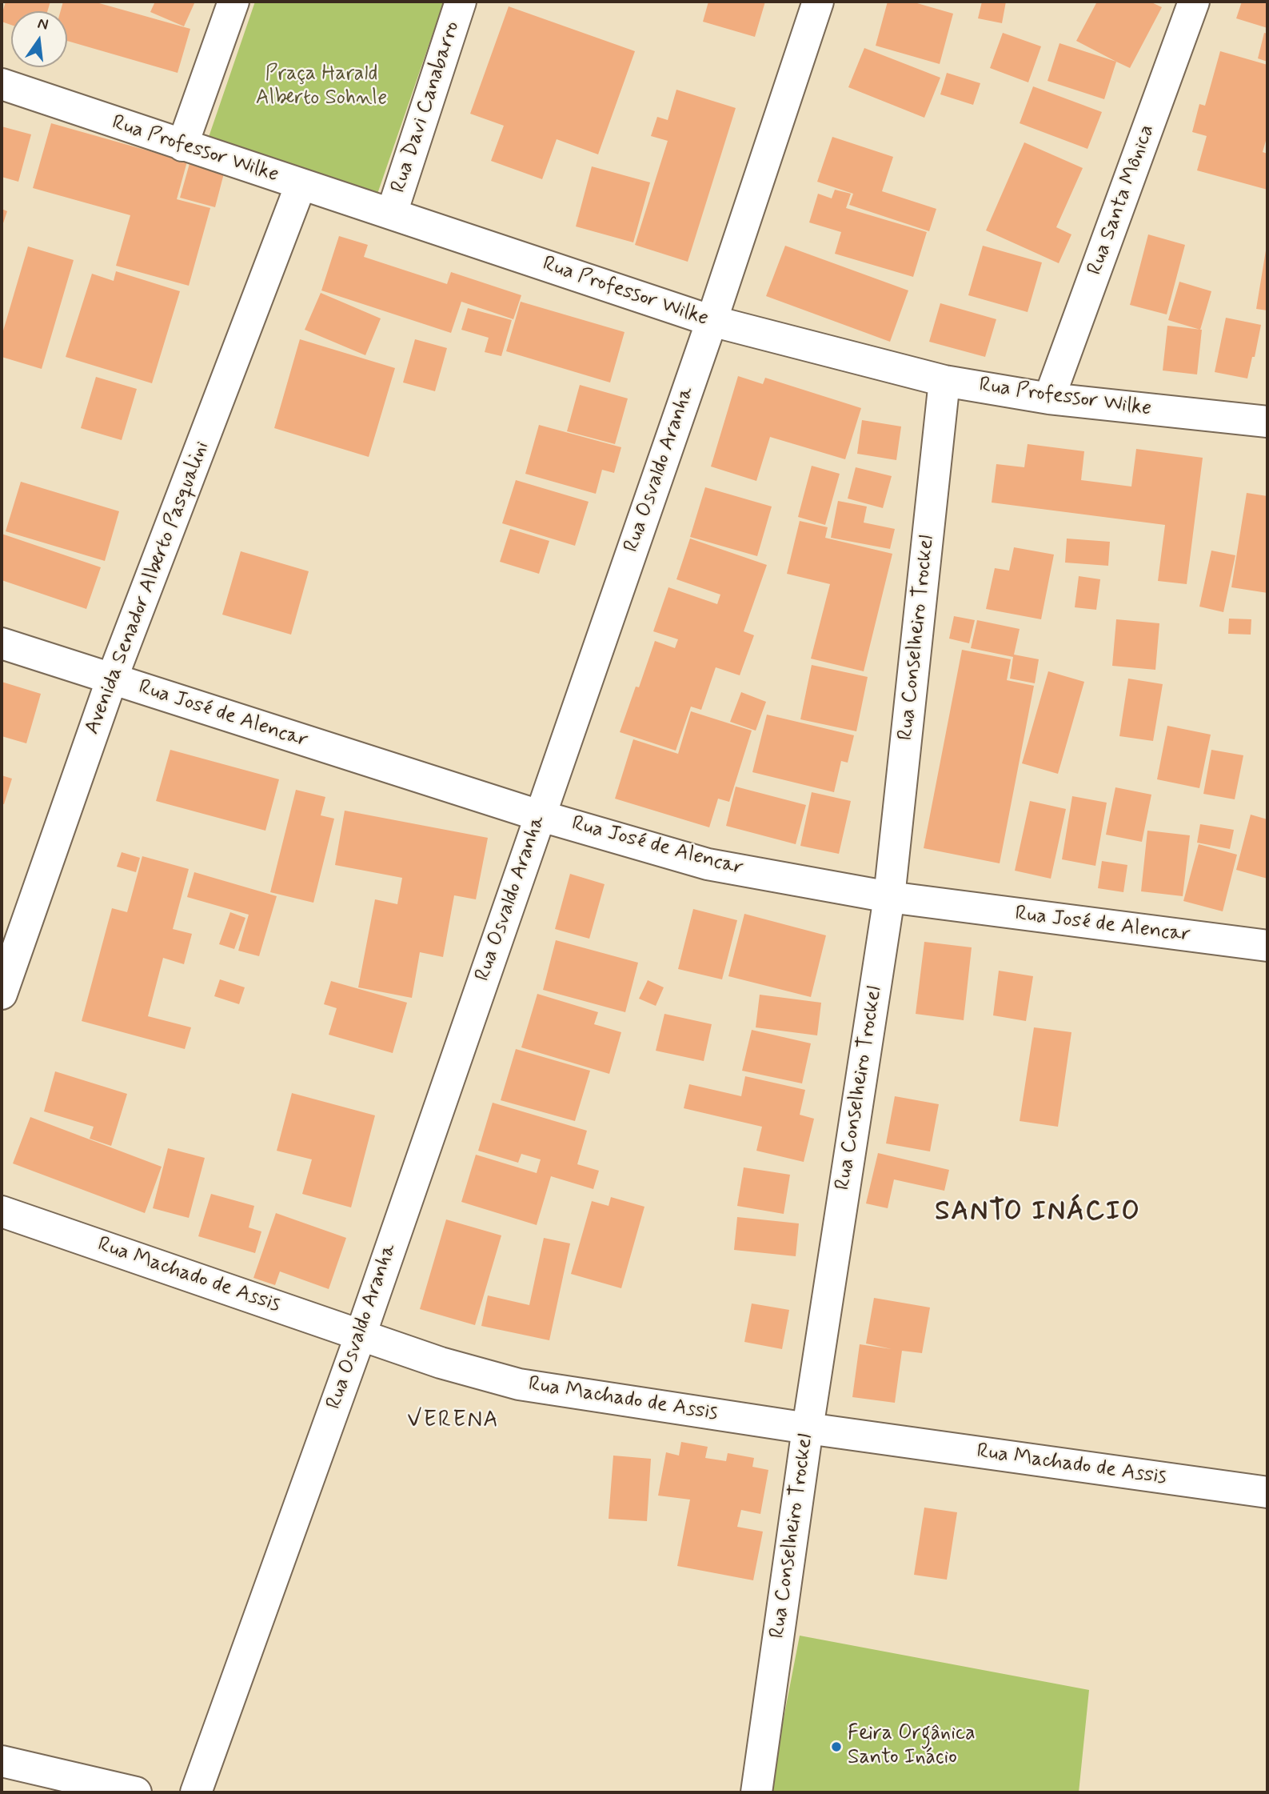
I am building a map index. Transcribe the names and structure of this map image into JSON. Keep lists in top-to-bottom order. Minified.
{"streets":{"street":["Rua Davi Canabarro","Rua Professor Wilke","Rua Santa Mônica","Rua Osvaldo Aranha","Avenida Senador Alberto Pasqualini","Rua Conselheiro Trockel","Rua José de Alencar","Rua Machado de Assis"]},"crossings":[["Rua Davi Canabarro","Rua Professor Wilke"],["Rua Professor Wilke","Rua Santa Mônica"],["Rua Professor Wilke","Rua Osvaldo Aranha"],["Rua Professor Wilke","Avenida Senador Alberto Pasqualini"],["Rua Professor Wilke","Rua Conselheiro Trockel"],["Rua Osvaldo Aranha","Rua José de Alencar"],["Rua Osvaldo Aranha","Rua Machado de Assis"],["Avenida Senador Alberto Pasqualini","Rua José de Alencar"],["Rua Conselheiro Trockel","Rua José de Alencar"],["Rua Conselheiro Trockel","Rua Machado de Assis"]],"districts":["SANTO INÁCIO","VERENA"],"parks":["Praça Harald Alberto Sohnle"],"places":["Feira Orgânica Santo Inácio"],"north":"top"}
